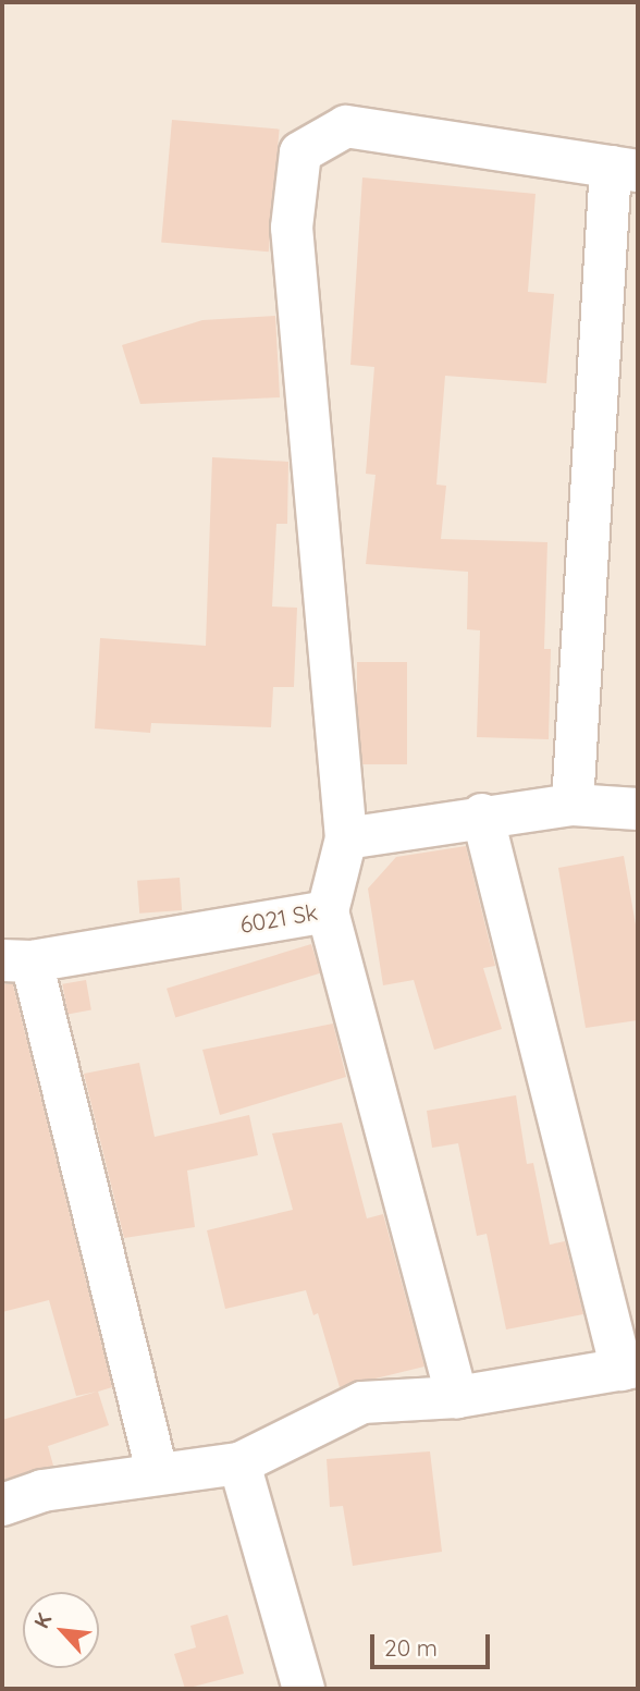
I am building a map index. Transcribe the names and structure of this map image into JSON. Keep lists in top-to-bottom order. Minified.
{"streets":{"street":["6021 Sk"]},"scale_bar":"20 m","north":"top left"}
